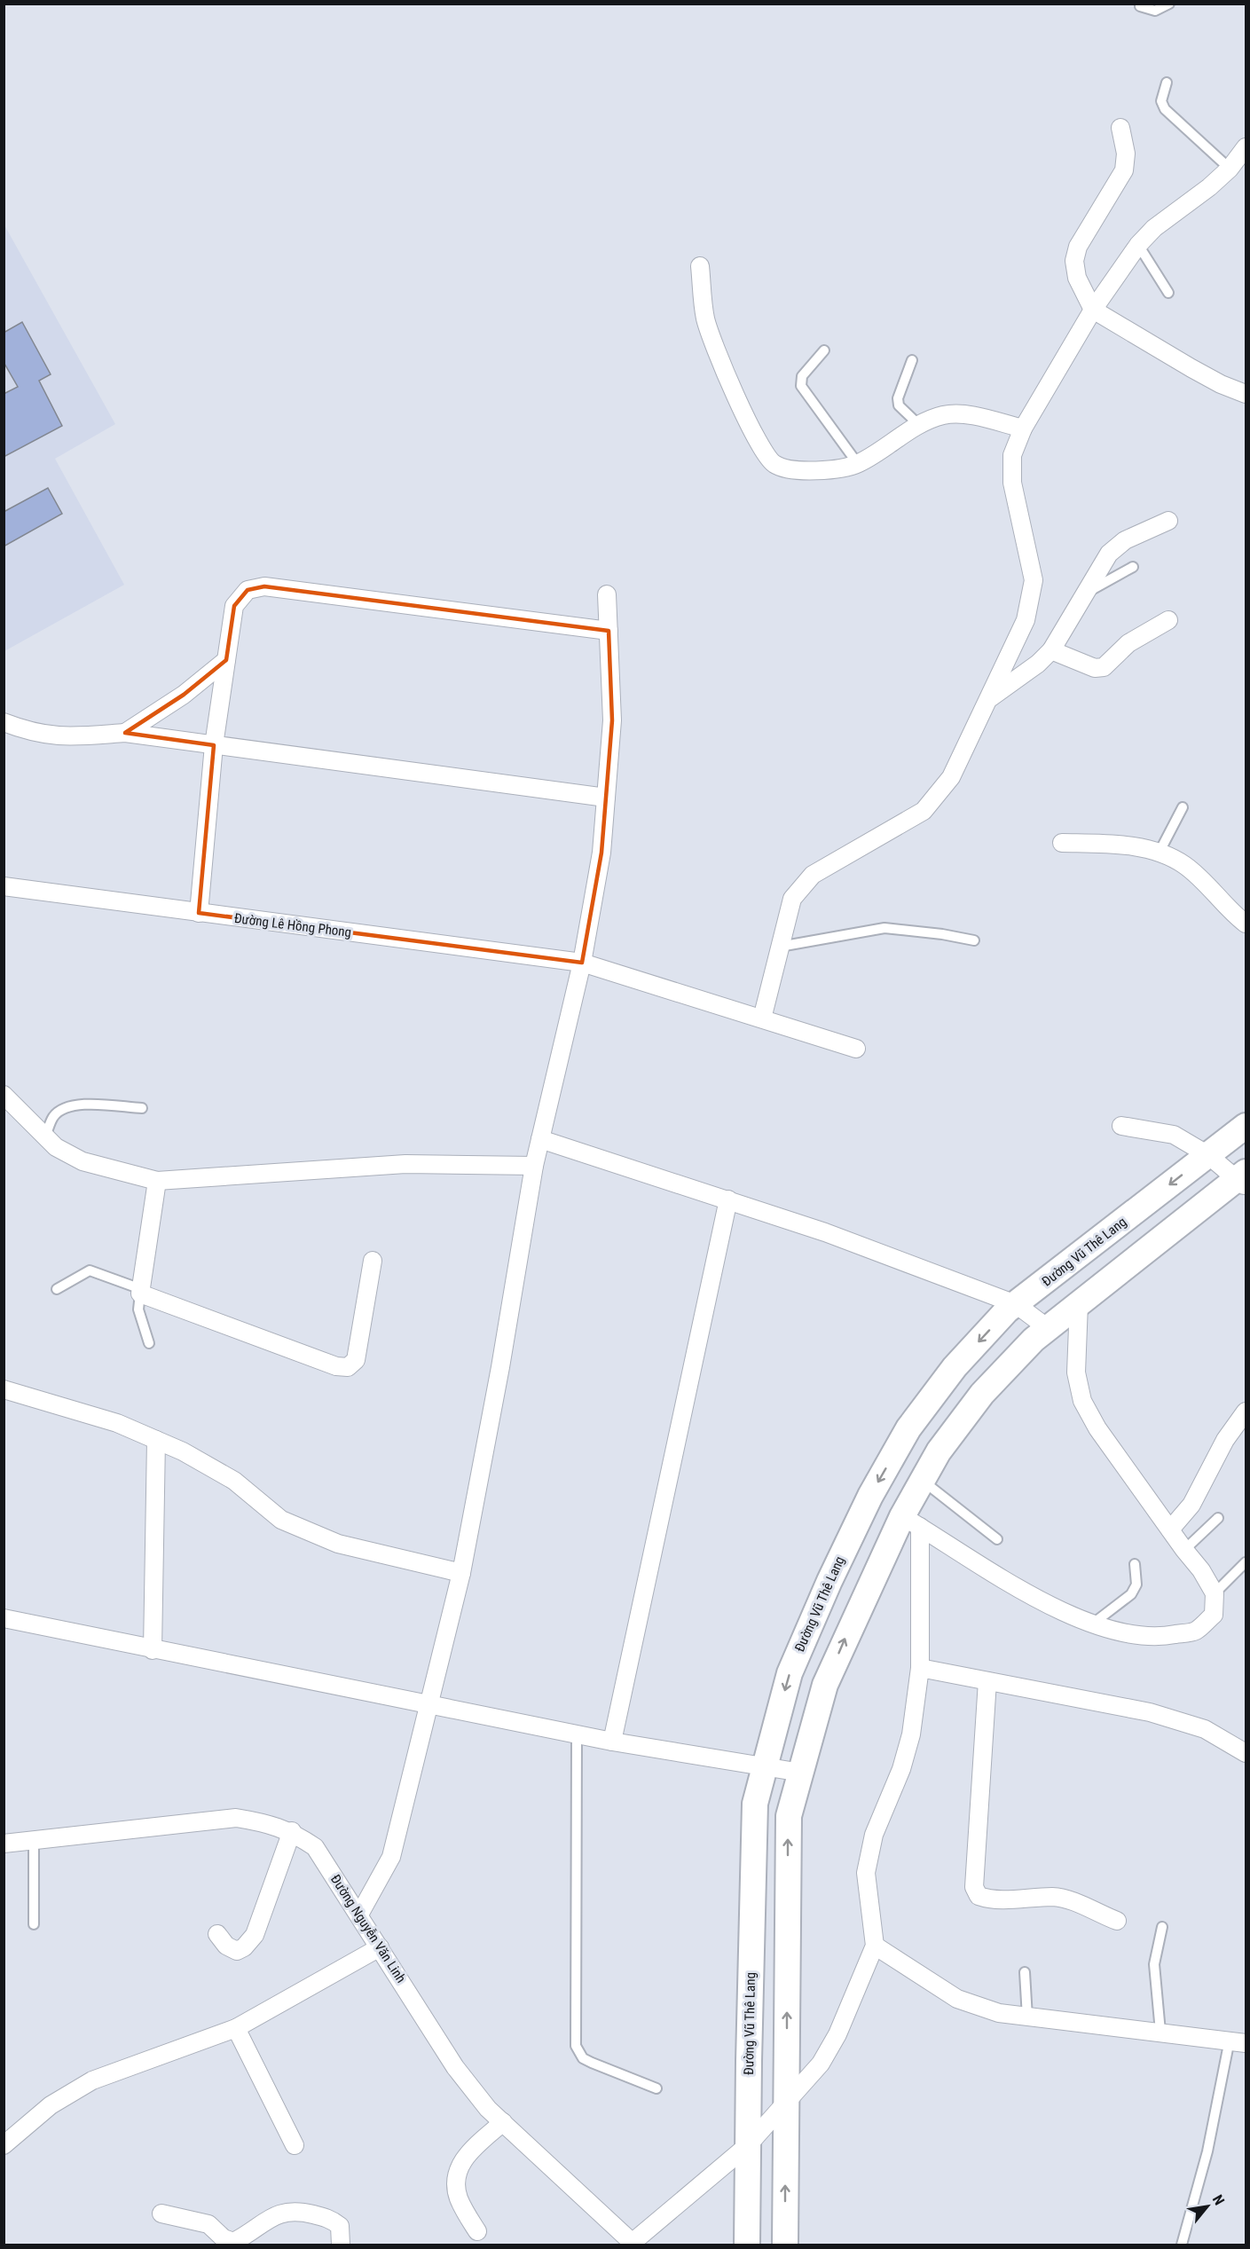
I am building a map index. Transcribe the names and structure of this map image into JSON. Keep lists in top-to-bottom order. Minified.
{"streets":{"street":["Đường Lê Hồng Phong","Đường Vũ Thê Lang","Đường Nguyễn Văn Linh"]},"north":"top right"}
